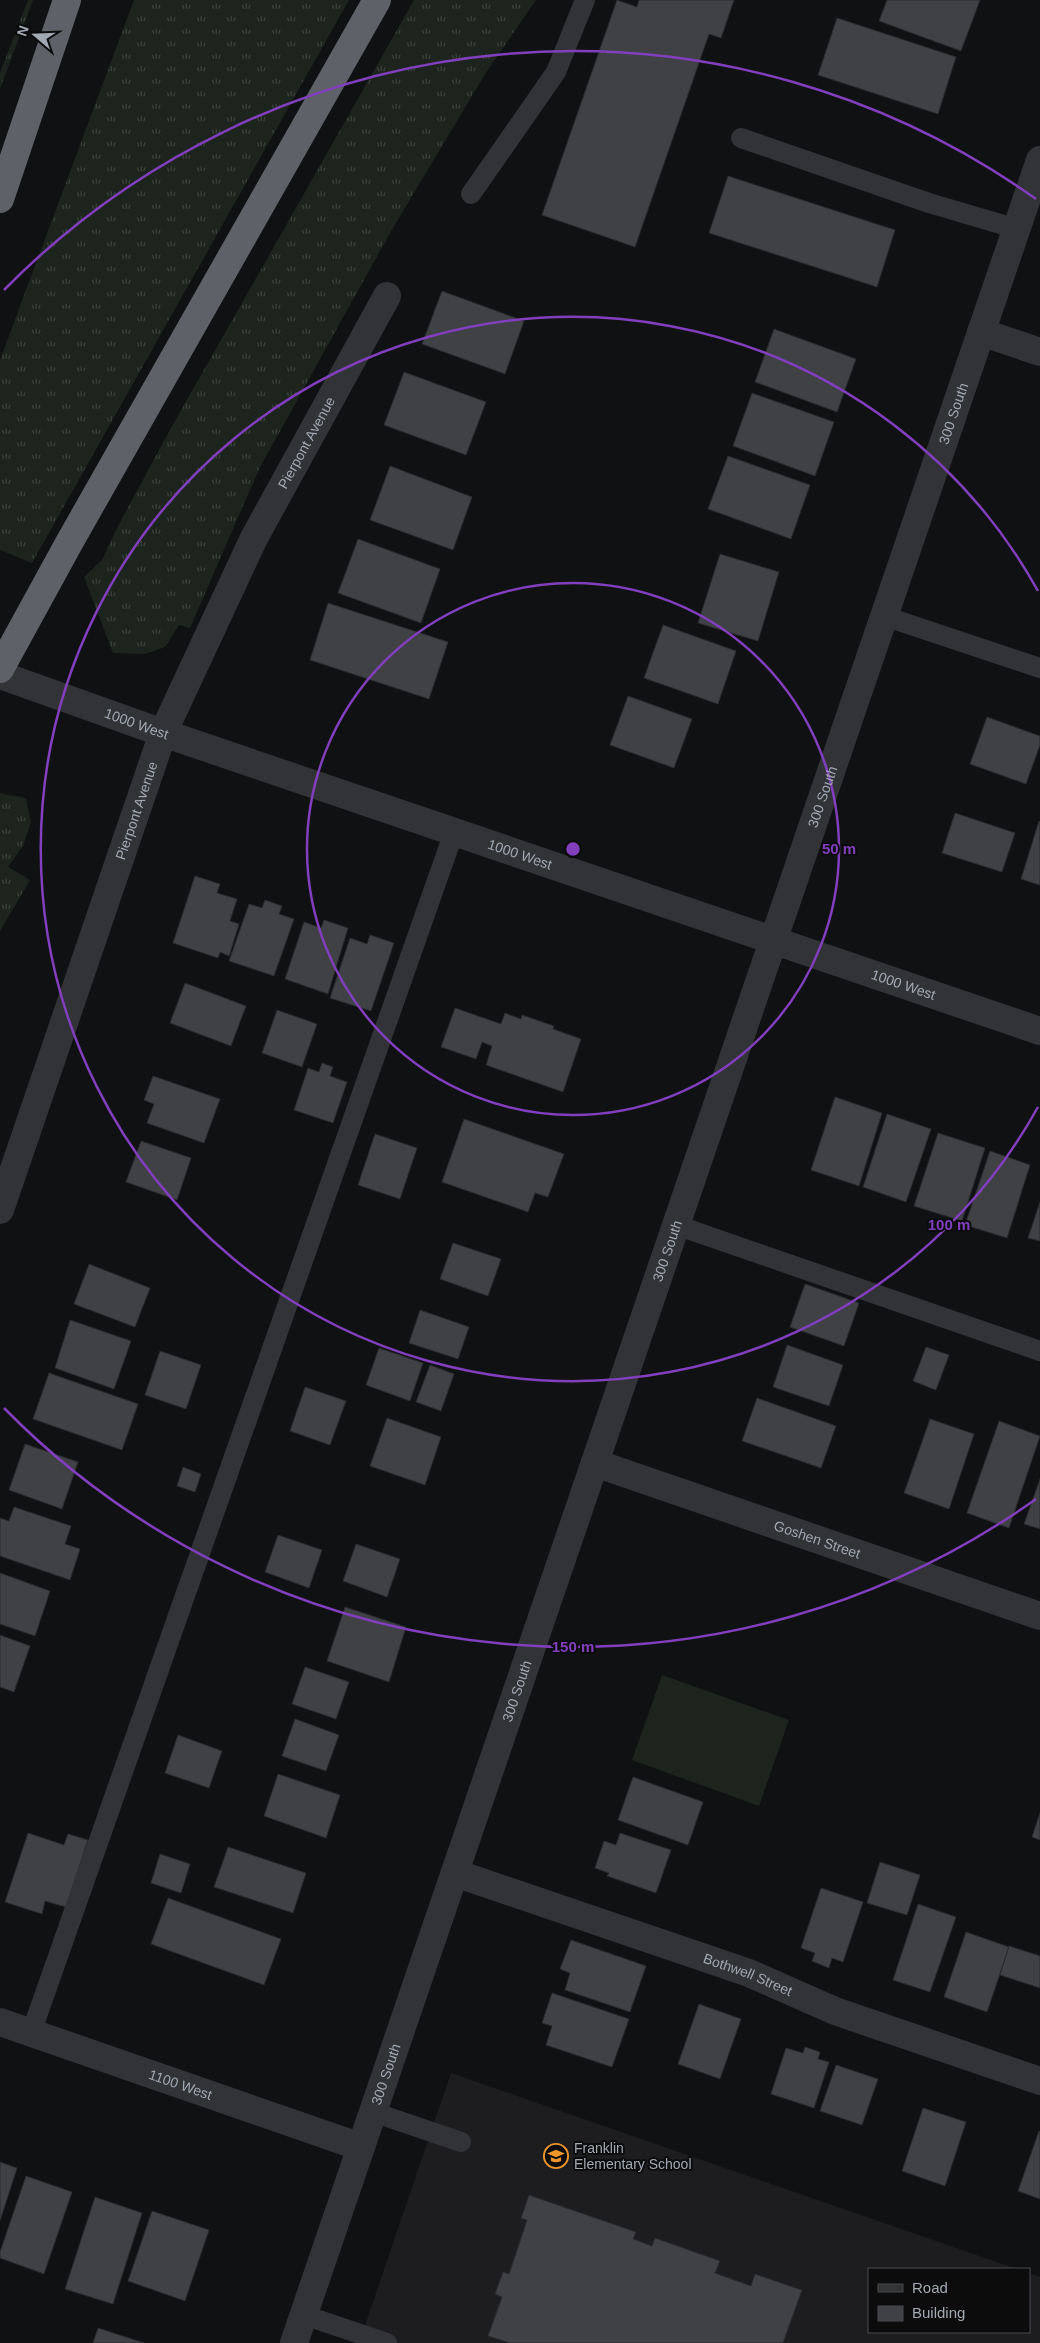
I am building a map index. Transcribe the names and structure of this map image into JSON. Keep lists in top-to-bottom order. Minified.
{"streets":{"street":["300 South","Pierpont Avenue","1000 West","Goshen Street","Bothwell Street","1100 West"]},"crossings":[["300 South","1000 West"],["300 South","Goshen Street"],["300 South","Bothwell Street"],["300 South","1100 West"],["Pierpont Avenue","1000 West"]],"places":{"school or university":["Franklin Elementary School"]},"legend":["Road","Building"],"north":"left","rings":["50 m","100 m","150 m"]}
